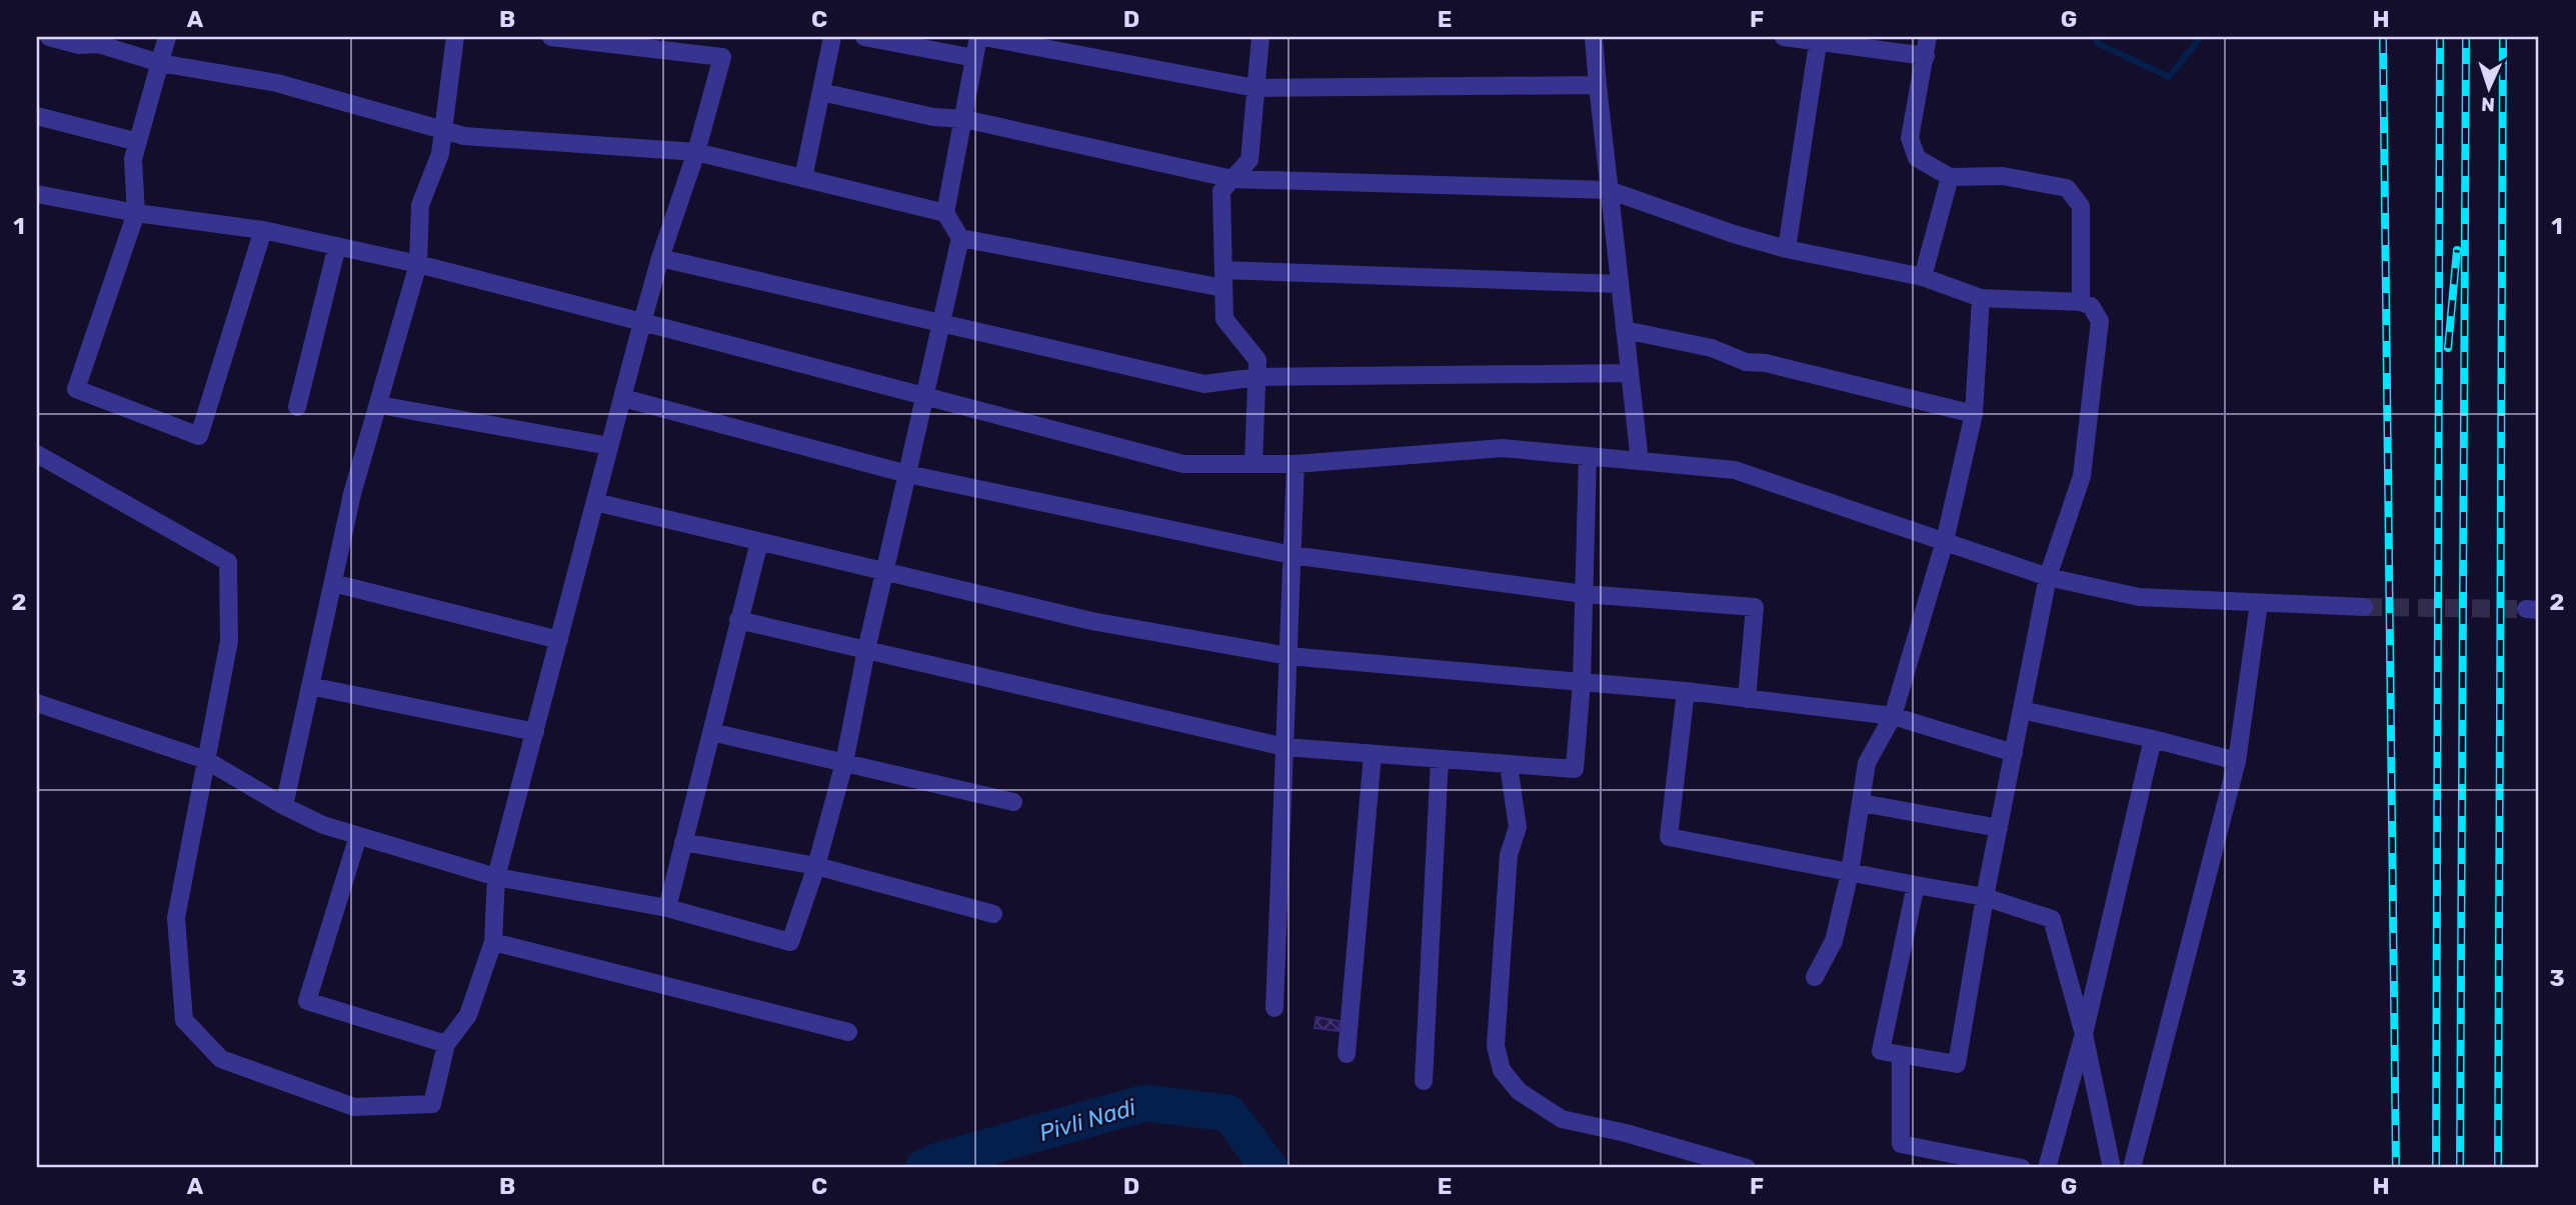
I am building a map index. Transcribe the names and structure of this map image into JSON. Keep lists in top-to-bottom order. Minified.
{"water":["Pivli Nadi"],"north":"bottom","grid":{"columns":["A","B","C","D","E","F","G","H"],"rows":["1","2","3"]}}
